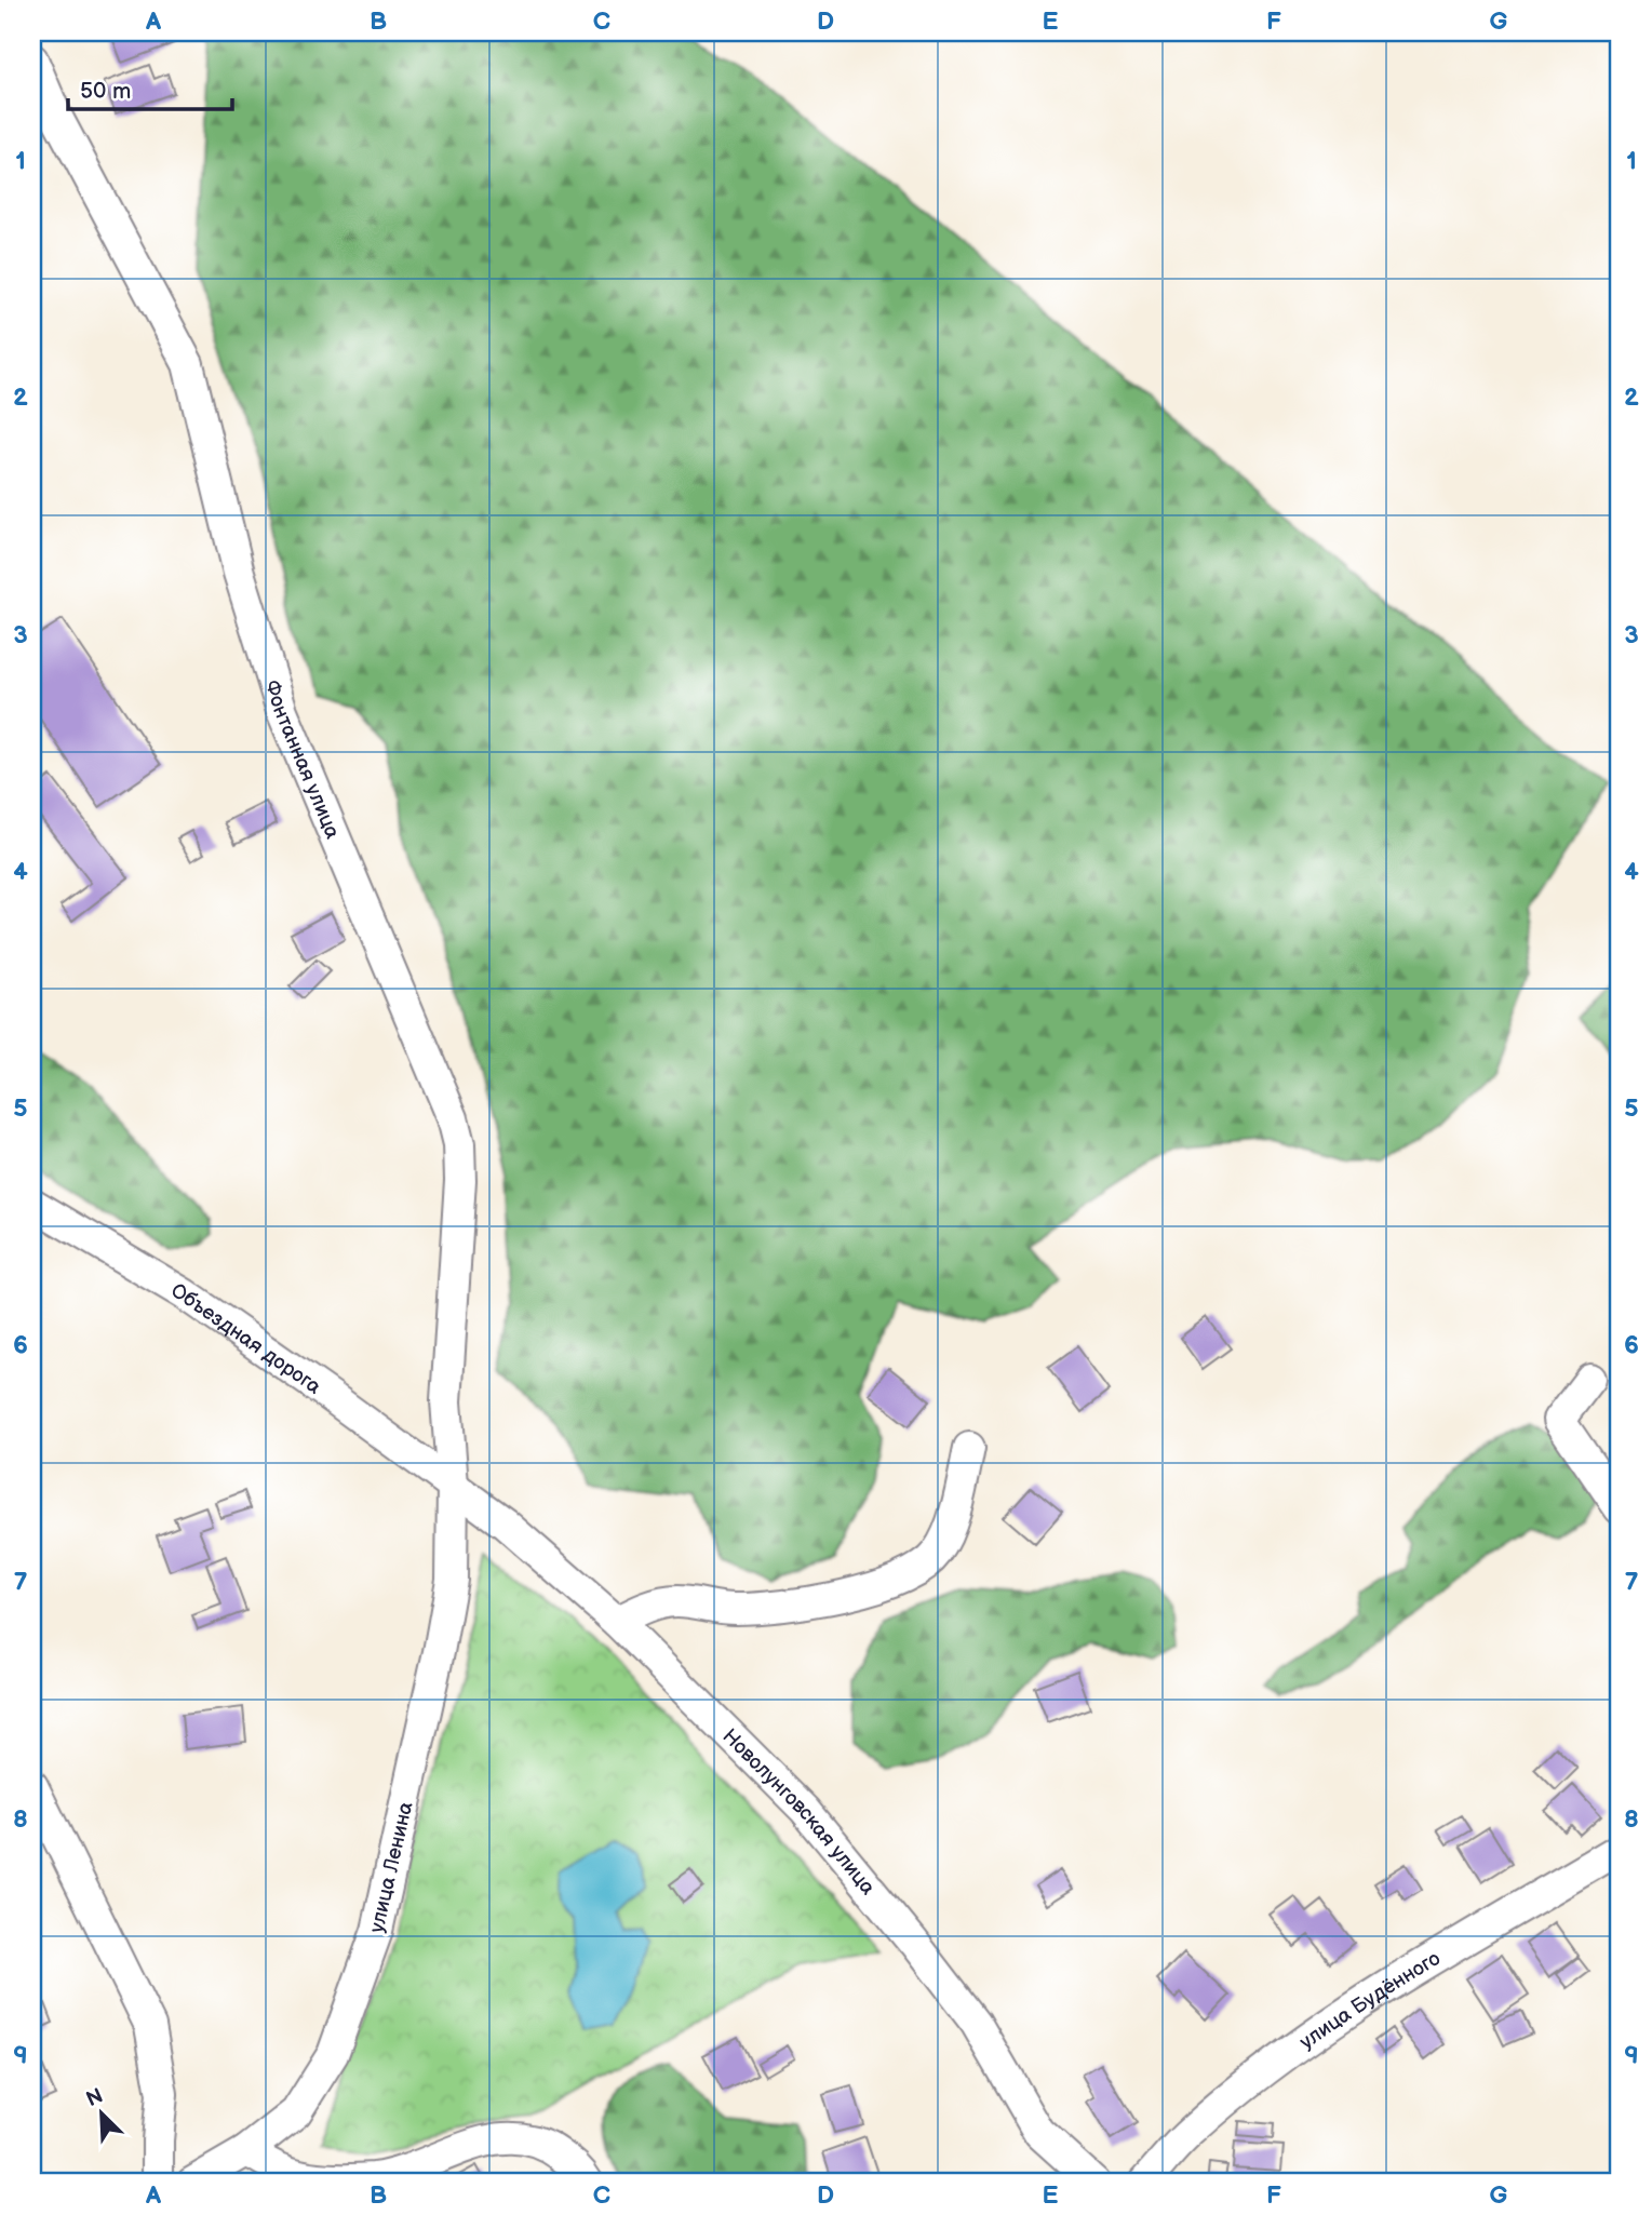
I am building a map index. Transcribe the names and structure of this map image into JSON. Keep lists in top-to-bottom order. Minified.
{"streets":{"street":["Фонтанная улица","Объездная дорога","Новолунговская улица","улица Ленина","улица Будённого"]},"crossings":[["Фонтанная улица","Объездная дорога"],["Фонтанная улица","Новолунговская улица"],["Фонтанная улица","улица Ленина"],["Объездная дорога","Новолунговская улица"],["Объездная дорога","улица Ленина"],["Новолунговская улица","улица Ленина"]],"scale_bar":"50 m","north":"top left","grid":{"columns":["A","B","C","D","E","F","G"],"rows":["1","2","3","4","5","6","7","8","9"]}}
